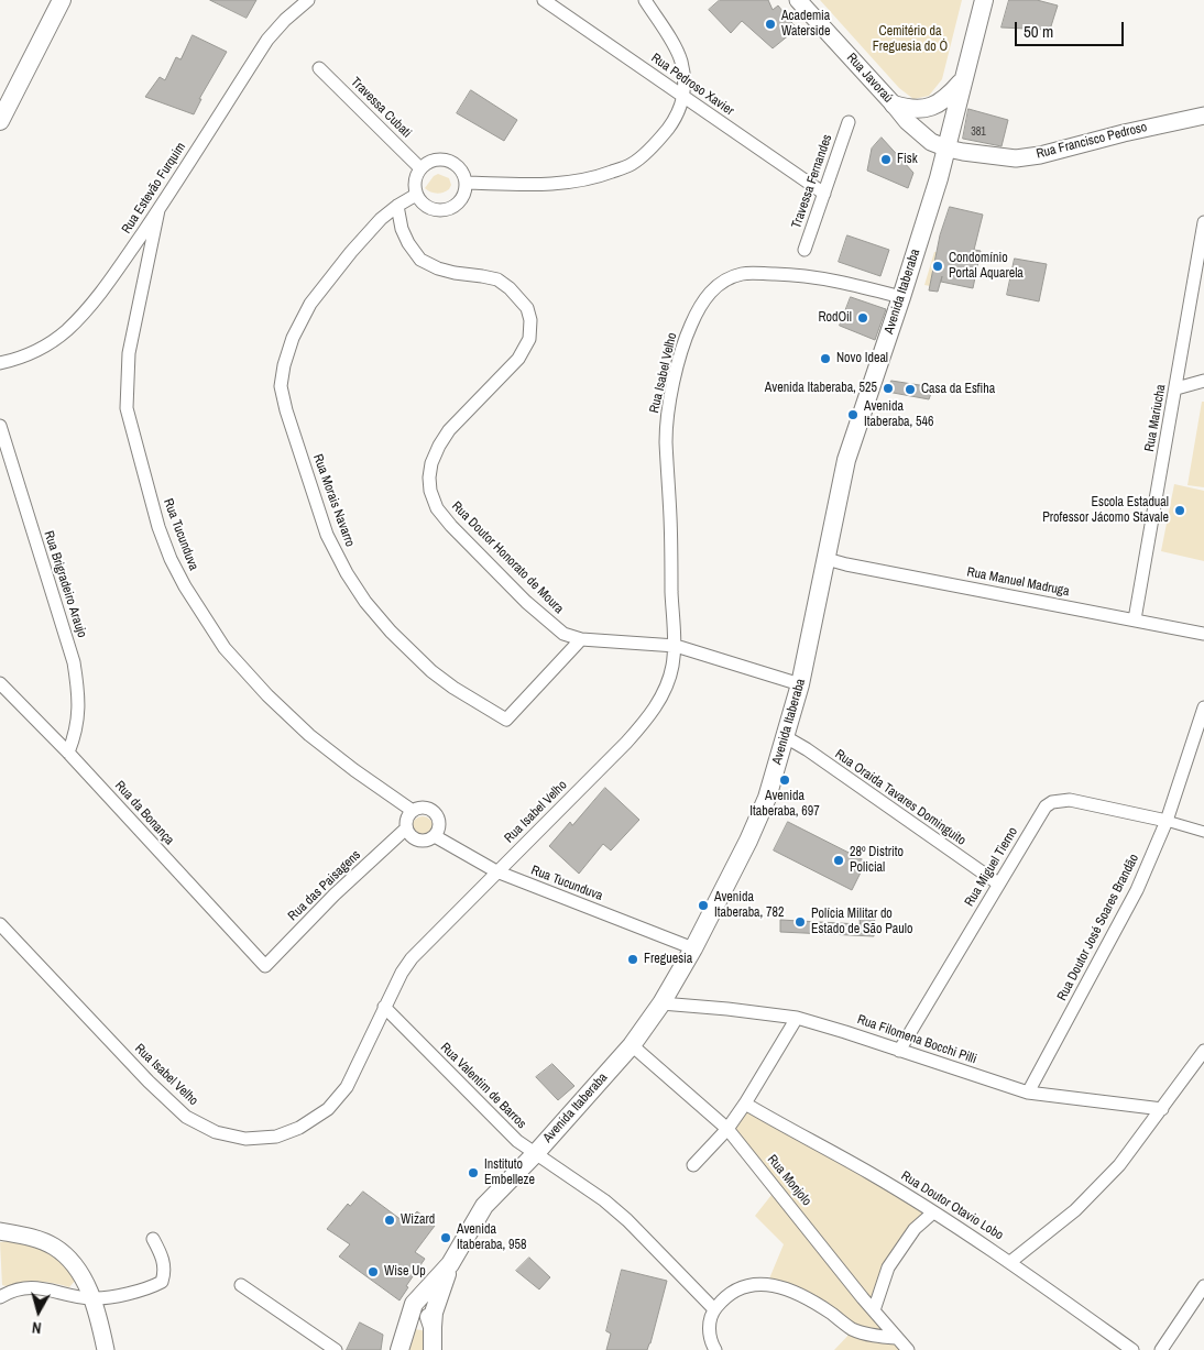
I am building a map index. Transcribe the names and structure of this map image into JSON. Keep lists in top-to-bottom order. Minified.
{"streets":{"main road":["Avenida Itaberaba"],"street":["Rua Javoraú","Rua Pedroso Xavier","Travessa Cubati","Rua Francisco Pedroso","Travessa Fernandes","Rua Estevão Furquim","Rua Isabel Velho","Rua Mariucha","Rua Morais Navarro","Rua Tucunduva","Rua Doutor Honorato de Moura","Rua Manuel Madruga","Rua Brigradeiro Araujo","Rua Oraida Tavares Dominguito","Rua da Bonança","Rua Miguel Tierno","Rua das Paisagens","Rua Doutor José Soares Brandão","Rua Filomena Bocchi Pilli","Rua Valentim de Barros","Rua Monjolo","Rua Doutor Otavio Lobo"]},"crossings":[["Rua Javoraú","Rua Francisco Pedroso"],["Rua Javoraú","Avenida Itaberaba"],["Rua Pedroso Xavier","Travessa Fernandes"],["Travessa Cubati","Rua Morais Navarro"],["Rua Francisco Pedroso","Avenida Itaberaba"],["Rua Estevão Furquim","Rua Tucunduva"],["Avenida Itaberaba","Rua Isabel Velho"],["Avenida Itaberaba","Rua Tucunduva"],["Avenida Itaberaba","Rua Doutor Honorato de Moura"],["Avenida Itaberaba","Rua Manuel Madruga"],["Avenida Itaberaba","Rua Oraida Tavares Dominguito"],["Avenida Itaberaba","Rua Filomena Bocchi Pilli"],["Avenida Itaberaba","Rua Valentim de Barros"],["Avenida Itaberaba","Rua Monjolo"],["Rua Isabel Velho","Rua Tucunduva"],["Rua Isabel Velho","Rua Doutor Honorato de Moura"],["Rua Isabel Velho","Rua Valentim de Barros"],["Rua Mariucha","Rua Manuel Madruga"],["Rua Morais Navarro","Rua Doutor Honorato de Moura"],["Rua Tucunduva","Rua das Paisagens"],["Rua Brigradeiro Araujo","Rua da Bonança"],["Rua Oraida Tavares Dominguito","Rua Miguel Tierno"],["Rua da Bonança","Rua das Paisagens"],["Rua Miguel Tierno","Rua Doutor José Soares Brandão"],["Rua Miguel Tierno","Rua Filomena Bocchi Pilli"],["Rua Doutor José Soares Brandão","Rua Filomena Bocchi Pilli"]],"parks":["Cemitério da Freguesia do Ó"],"places":["Academia Waterside","Fisk","Condomínio Portal Aquarela","RodOil","Novo Ideal","Avenida Itaberaba, 525","Casa da Esfiha","Avenida Itaberaba, 546","Escola Estadual Professor Jácomo Stavale","Avenida Itaberaba, 697","28º Distrito Policial","Avenida Itaberaba, 782","Polícia Militar do Estado de São Paulo","Freguesia","Instituto Embelleze","Wizard","Avenida Itaberaba, 958","Wise Up"],"house_numbers":["381"],"scale_bar":"50 m","north":"bottom"}
